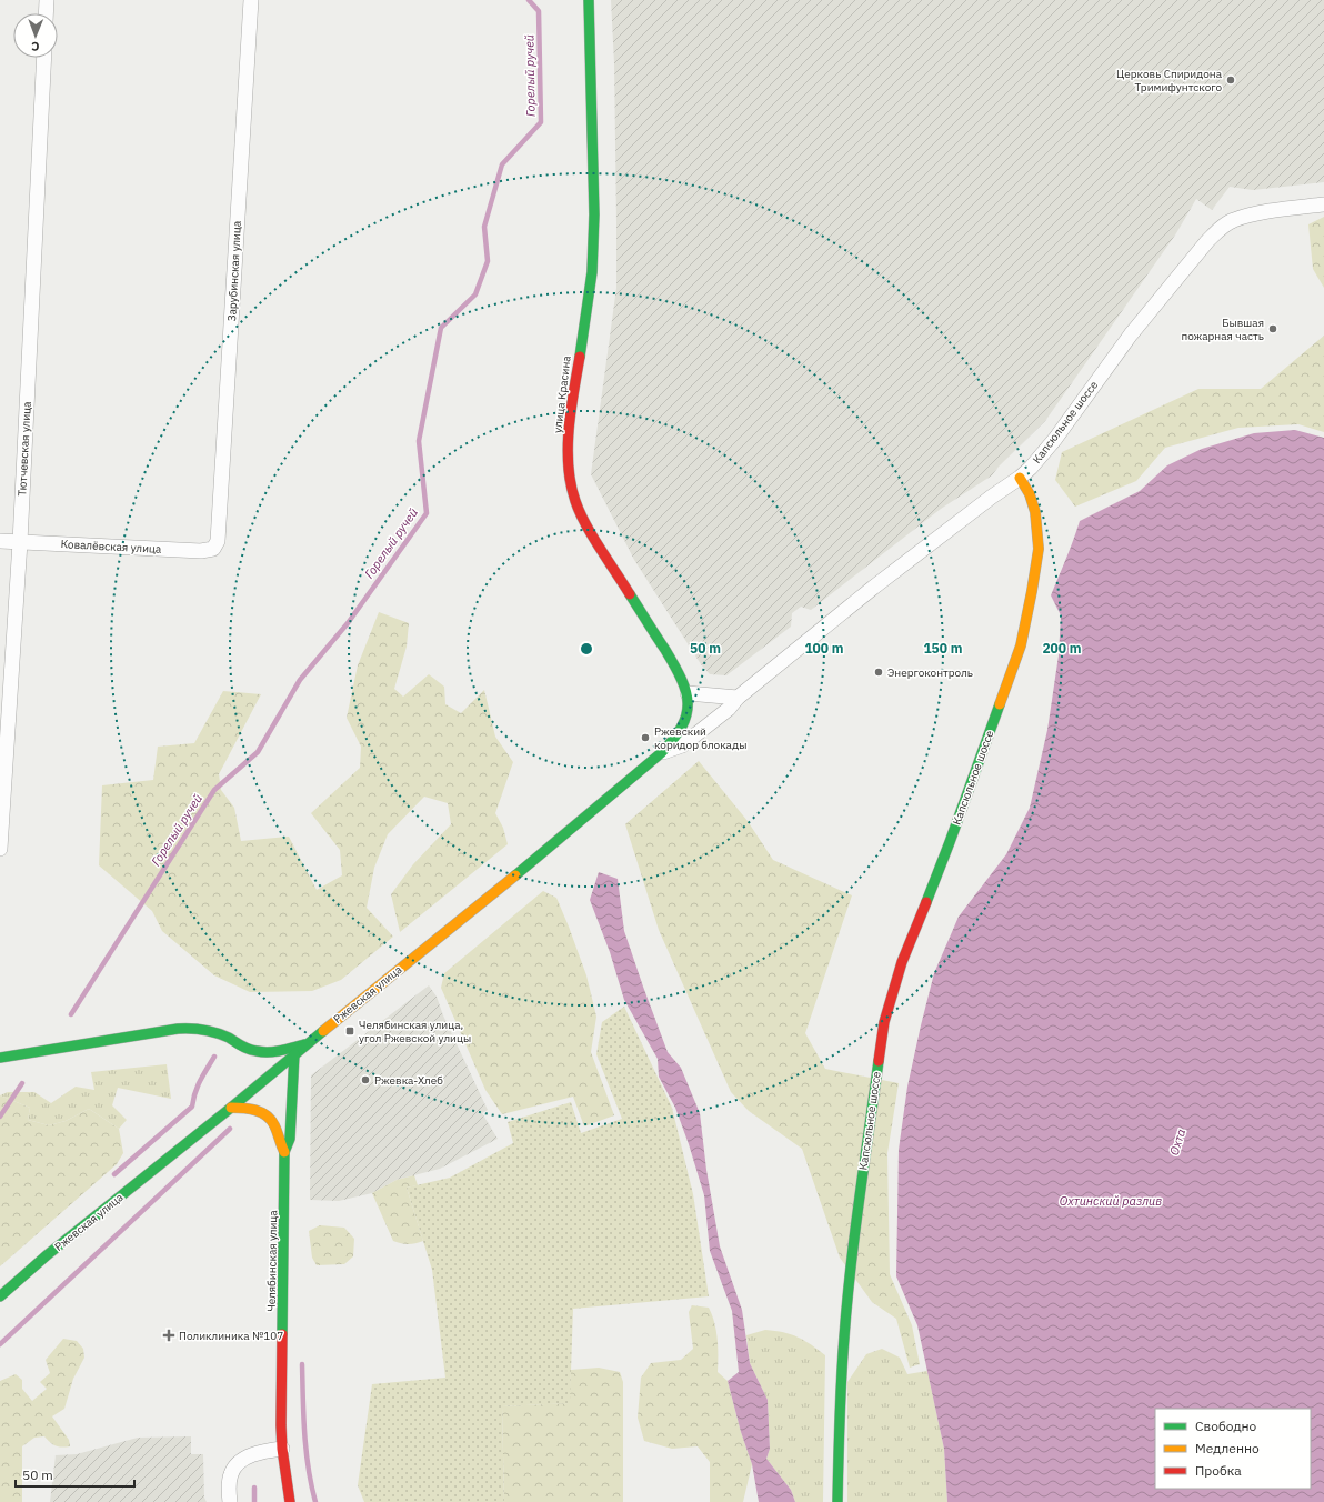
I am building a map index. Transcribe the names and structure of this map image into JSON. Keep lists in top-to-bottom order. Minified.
{"streets":{"main road":["улица Красина","Капсюльное шоссе","Ржевская улица","Челябинская улица"],"street":["Зарубинская улица","Тютчевская улица","Ковалёвская улица"]},"crossings":[["Зарубинская улица","Ковалёвская улица"],["улица Красина","Ржевская улица"],["Капсюльное шоссе","Ржевская улица"],["Тютчевская улица","Ковалёвская улица"],["Ржевская улица","Челябинская улица"]],"water":["Горелый ручей","Охта","Охтинский разлив"],"places":{"other":["Церковь Спиридона Тримифунтского","Бывшая пожарная часть","Энергоконтроль","Ржевский коридор блокады","Ржевка-Хлеб"],"transit":["Челябинская улица, угол Ржевской улицы"],"health":["Поликлиника №107"]},"legend":["Свободно","Медленно","Пробка"],"scale_bar":"50 m","north":"bottom","rings":["50 m","100 m","150 m","200 m"]}
